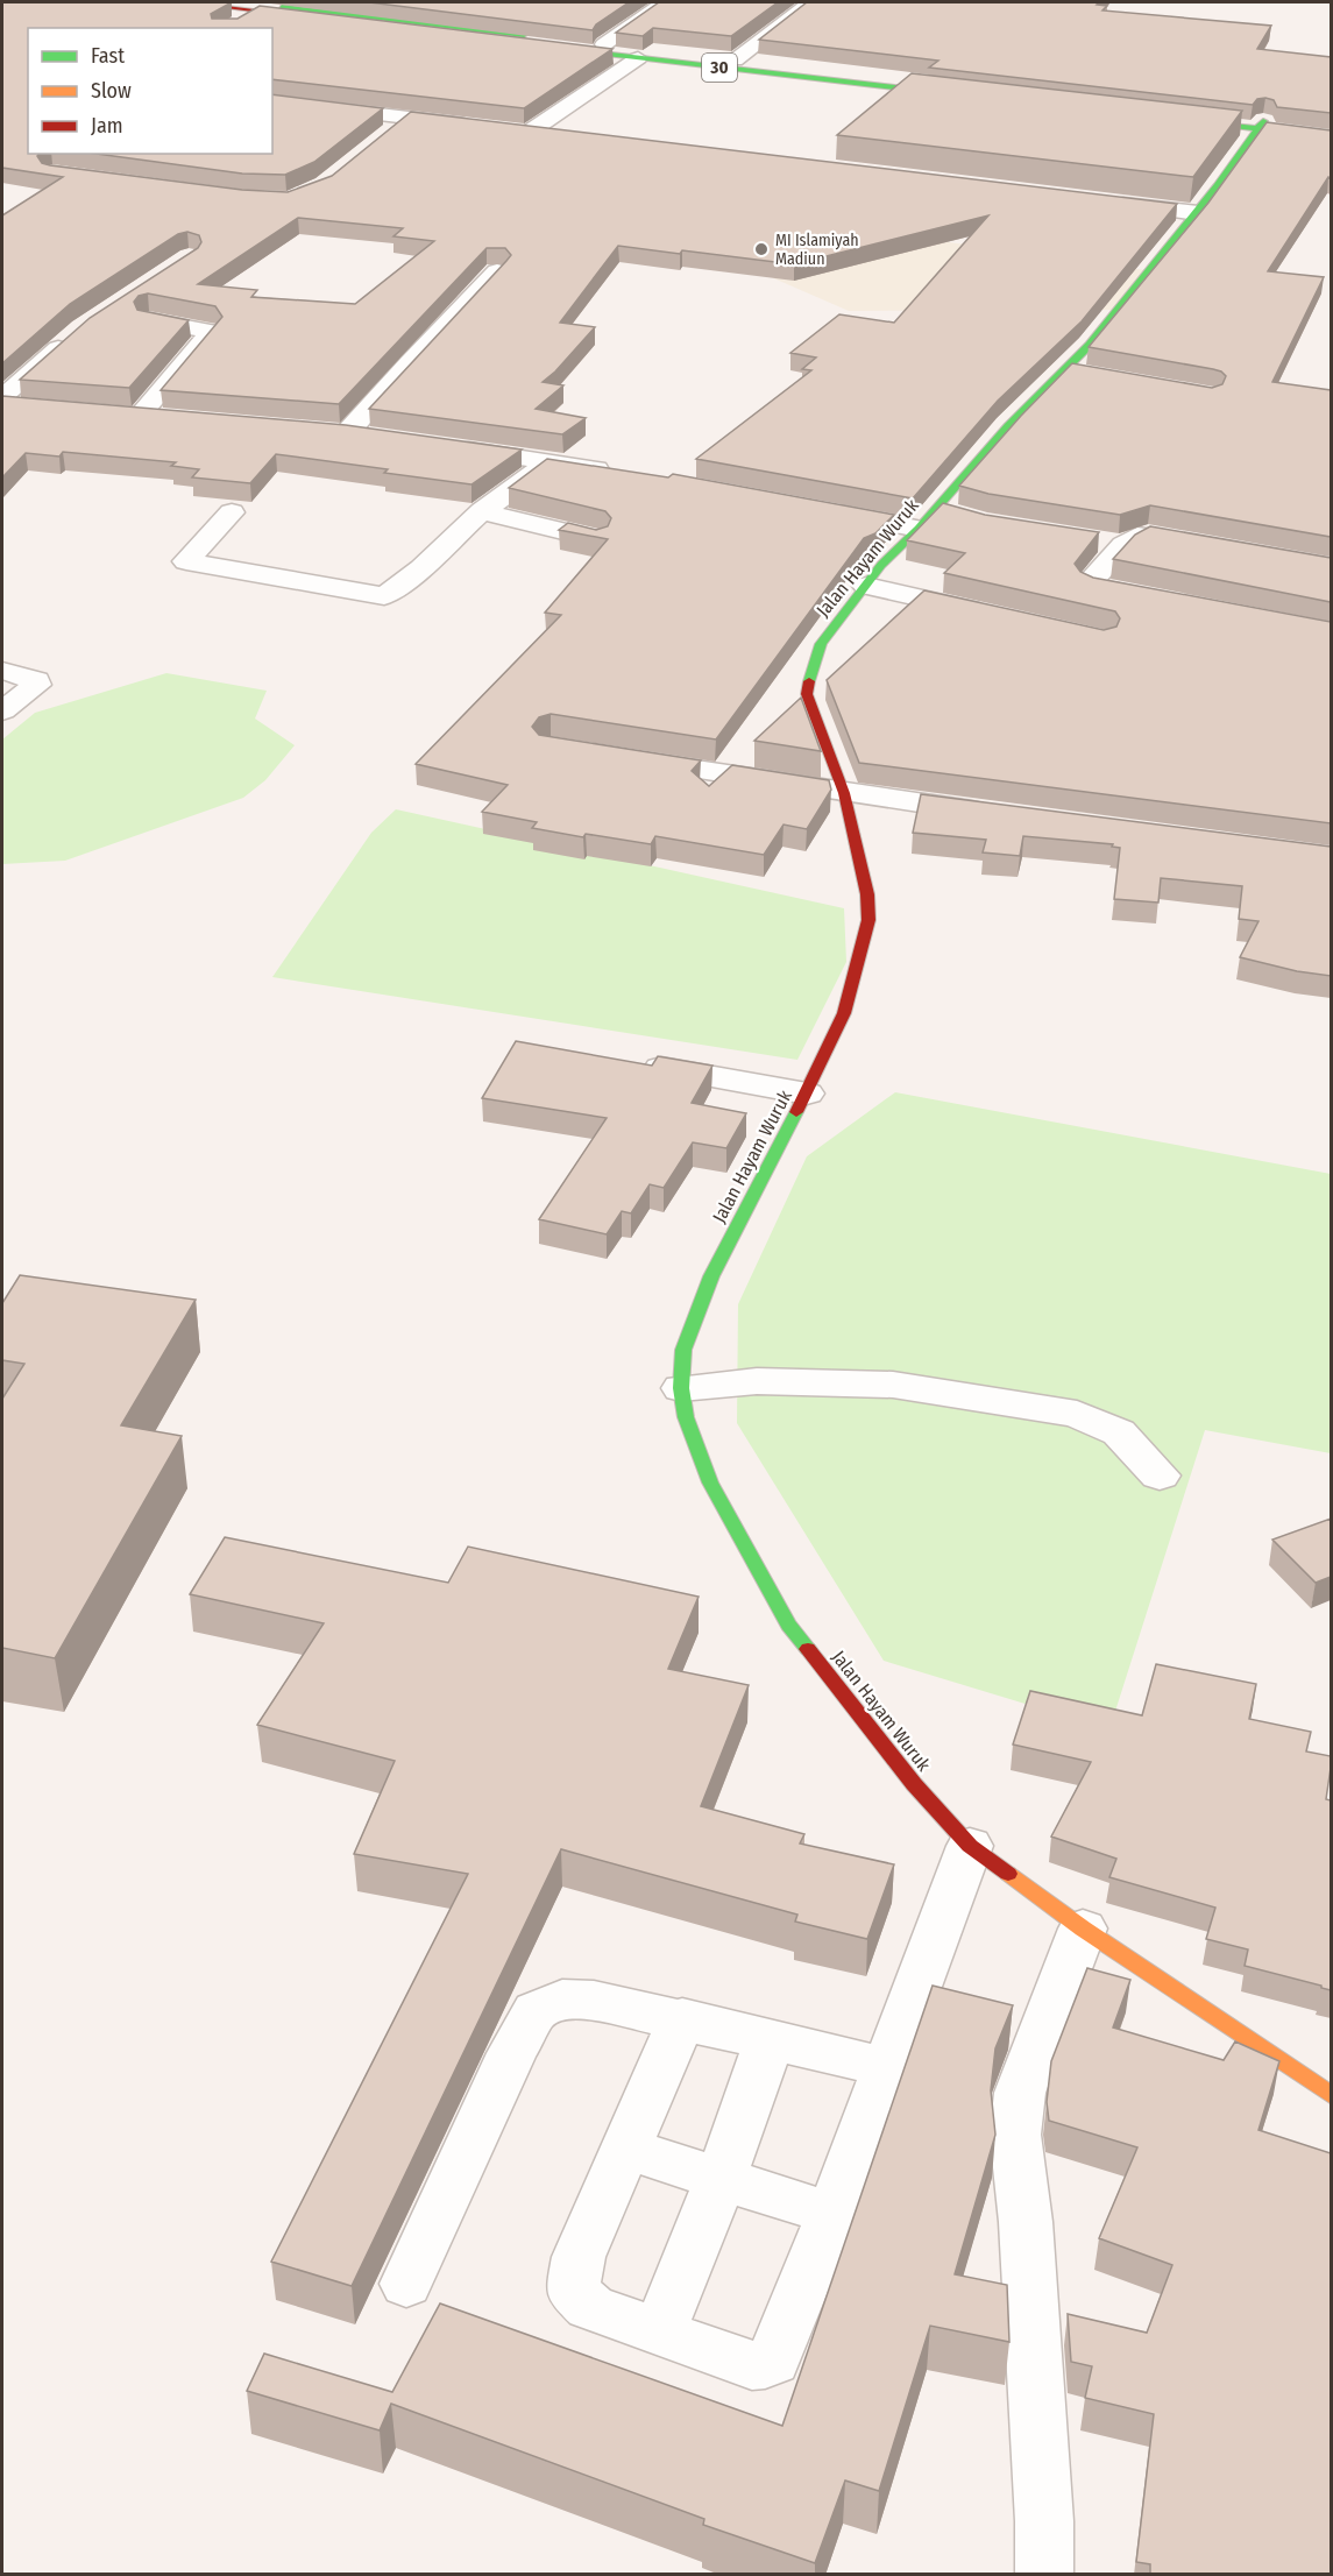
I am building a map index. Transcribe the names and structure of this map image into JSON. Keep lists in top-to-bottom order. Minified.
{"streets":{"main road":["30","Jalan Hayam Wuruk"]},"places":["MI Islamiyah Madiun"],"legend":["Fast","Slow","Jam"]}
